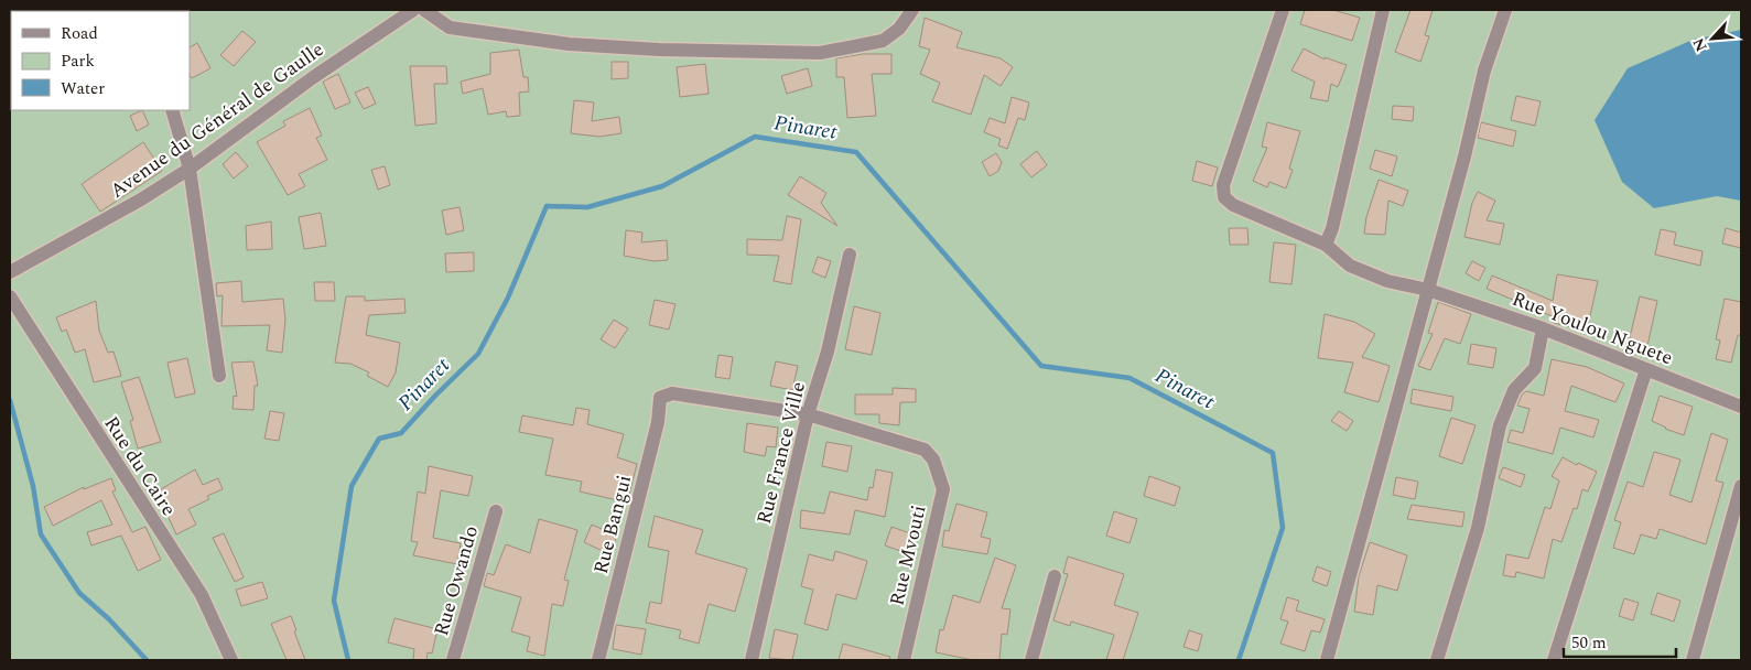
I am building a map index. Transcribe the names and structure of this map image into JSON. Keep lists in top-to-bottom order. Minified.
{"streets":{"street":["Avenue du Général de Gaulle","Rue Youlou Nguete","Rue France Ville","Rue du Caire","Rue Bangui","Rue Mvouti","Rue Owando"]},"crossings":[["Rue France Ville","Rue Bangui"],["Rue France Ville","Rue Mvouti"],["Rue Bangui","Rue Mvouti"]],"water":["Pinaret"],"legend":["Road","Park","Water"],"scale_bar":"50 m","north":"bottom left"}
